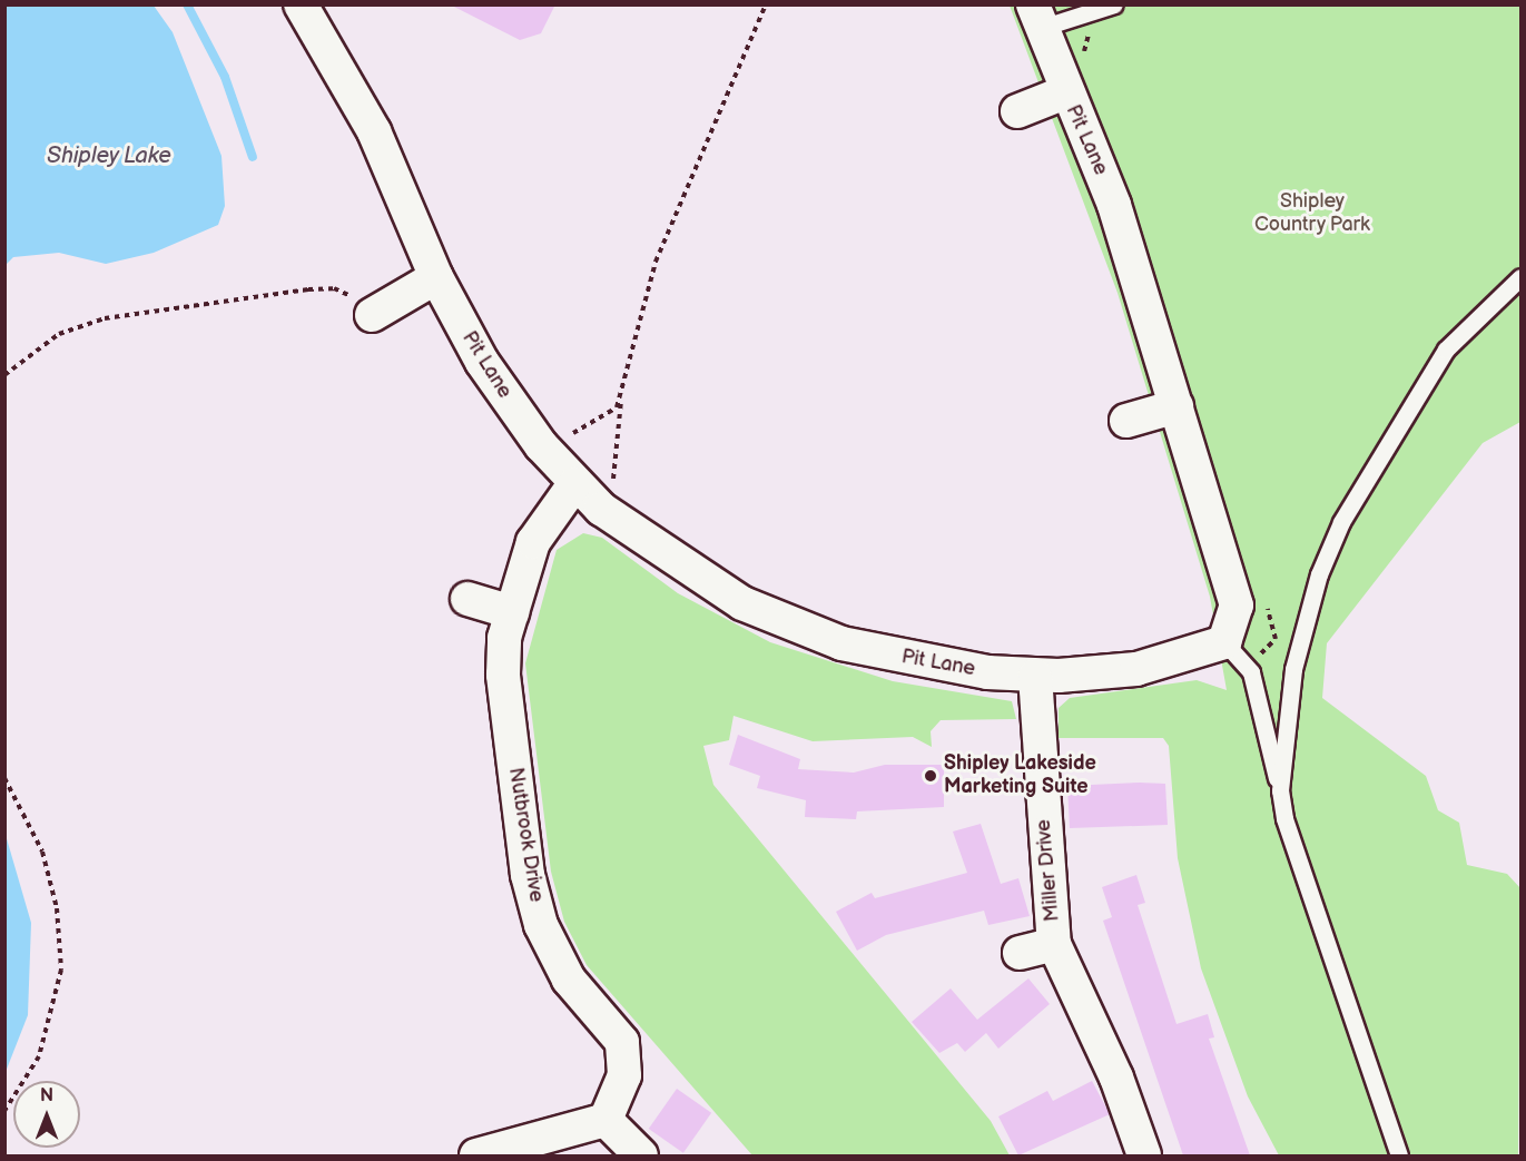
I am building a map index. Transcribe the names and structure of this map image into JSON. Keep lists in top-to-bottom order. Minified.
{"streets":{"street":["Pit Lane","Nutbrook Drive","Miller Drive"]},"crossings":[["Pit Lane","Nutbrook Drive"],["Pit Lane","Miller Drive"]],"water":["Shipley Lake"],"parks":["Shipley Country Park"],"places":["Shipley Lakeside Marketing Suite"],"north":"top"}
